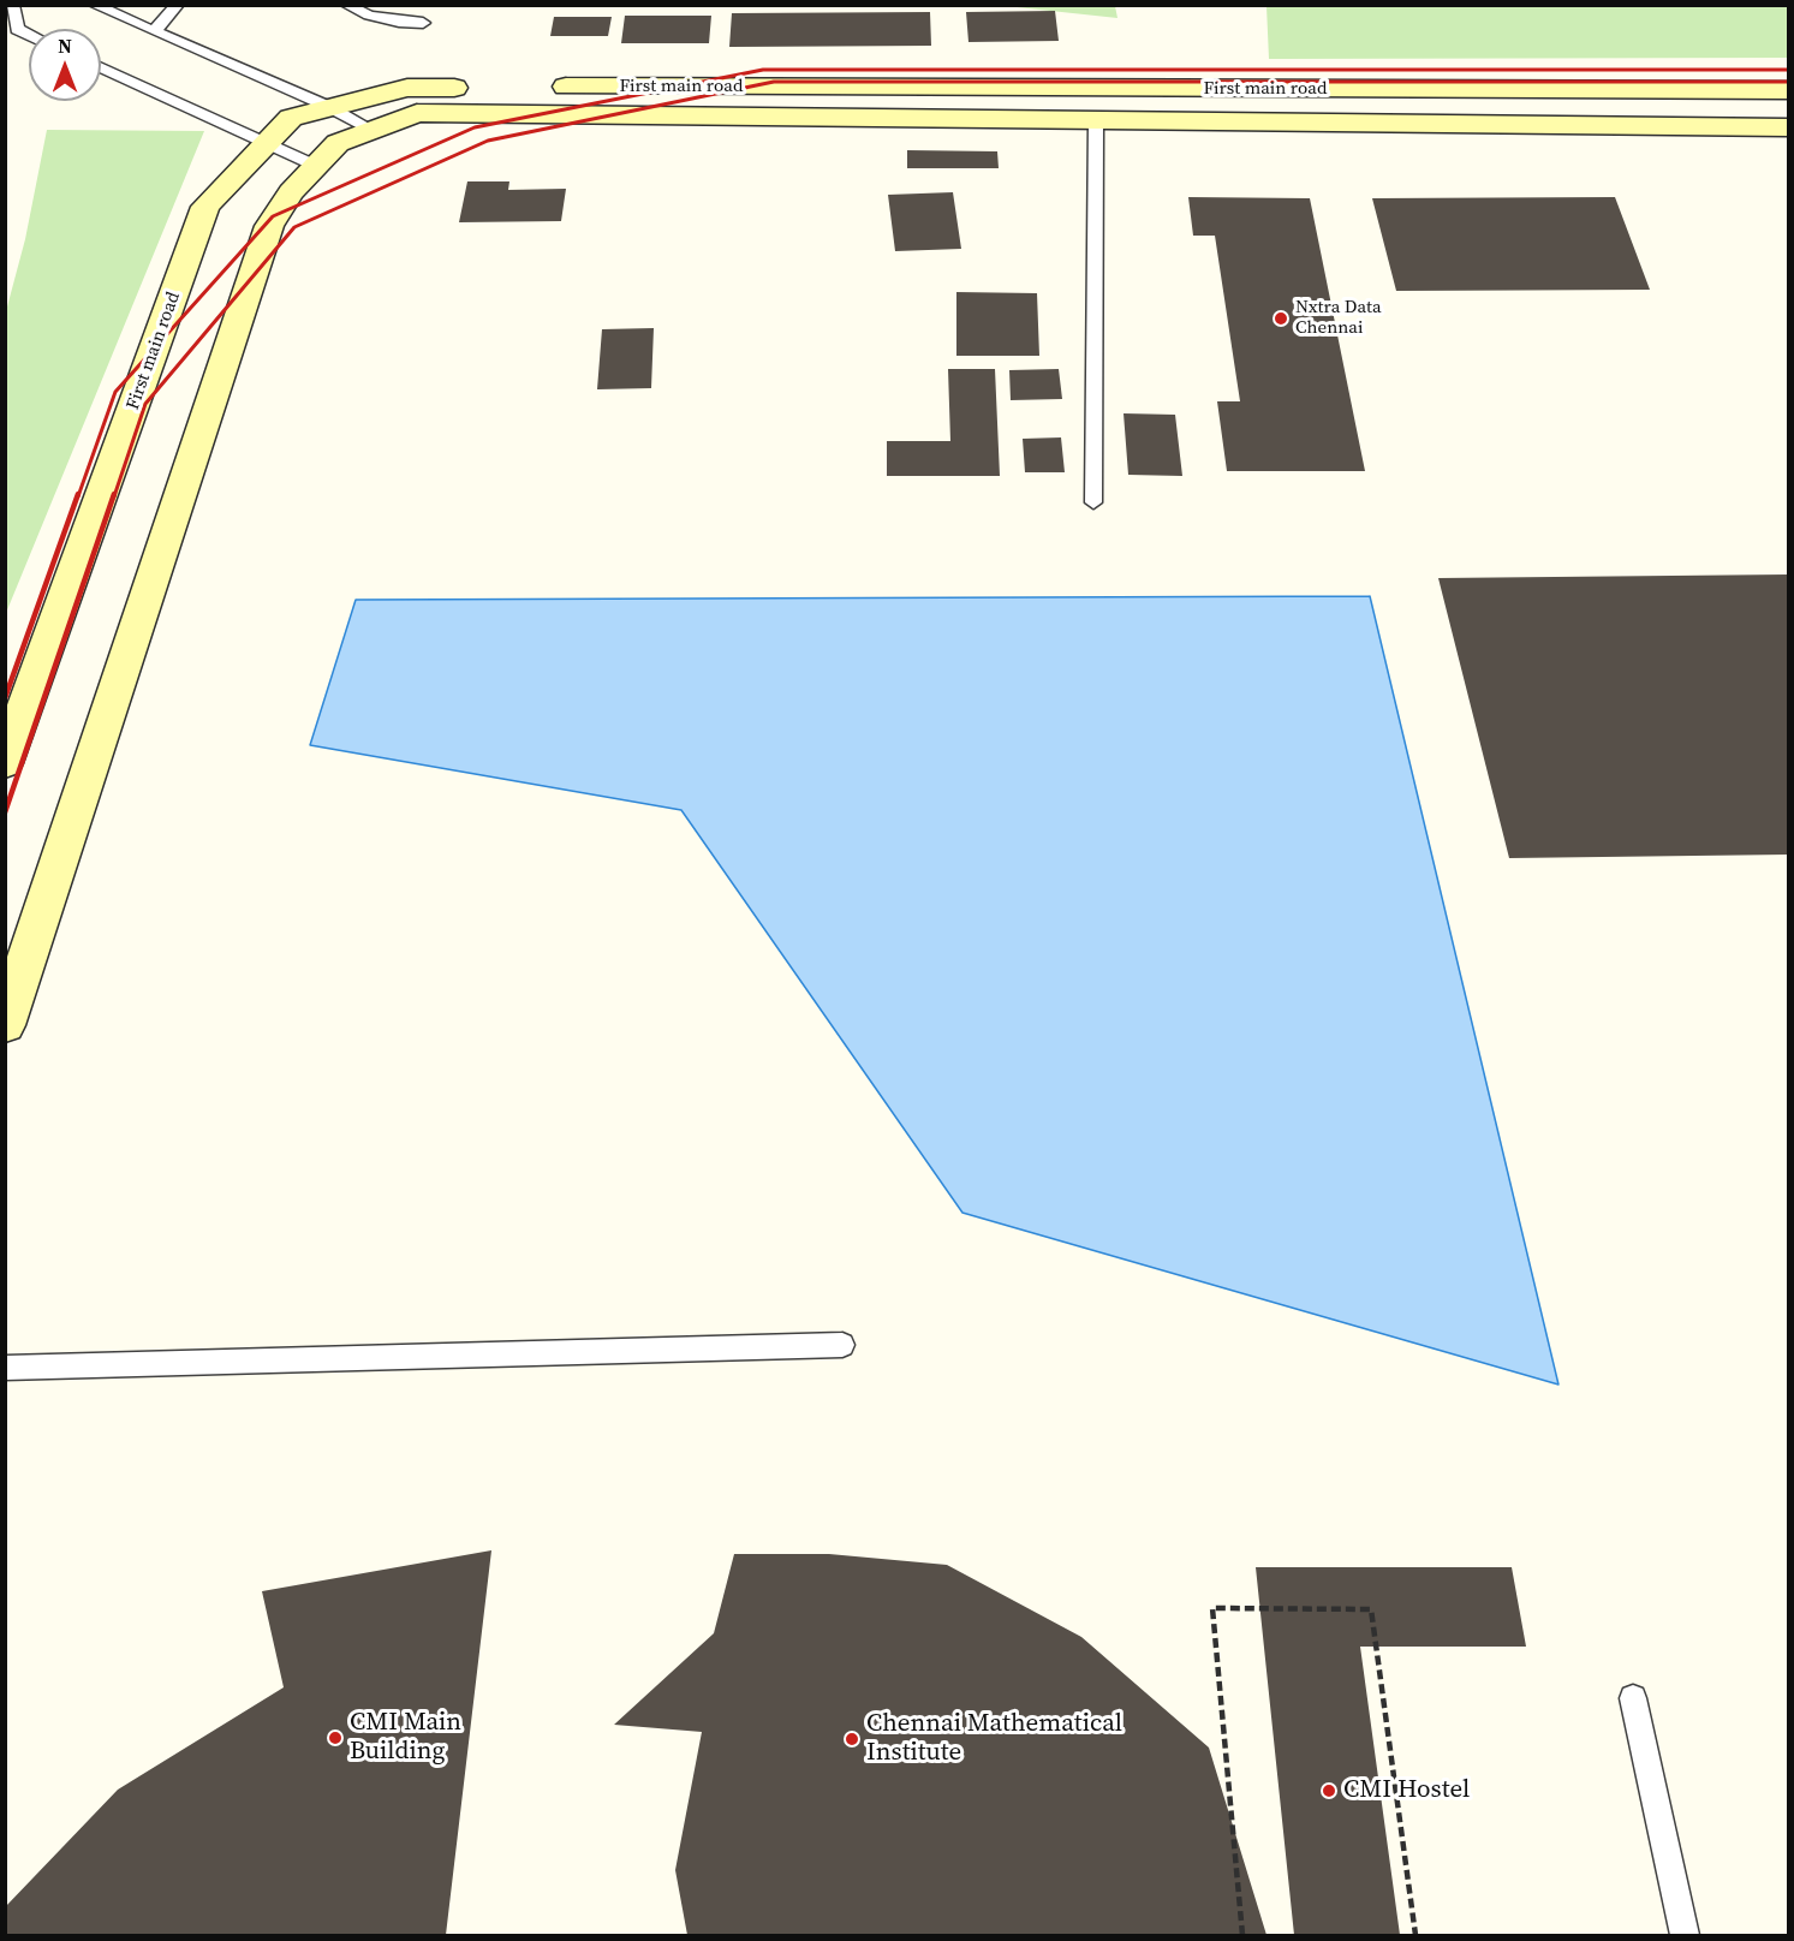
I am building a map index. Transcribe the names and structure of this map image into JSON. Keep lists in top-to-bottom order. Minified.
{"streets":{"street":["First main road"]},"places":["Nxtra Data Chennai","CMI Main Building","Chennai Mathematical Institute","CMI Hostel"],"north":"top"}
